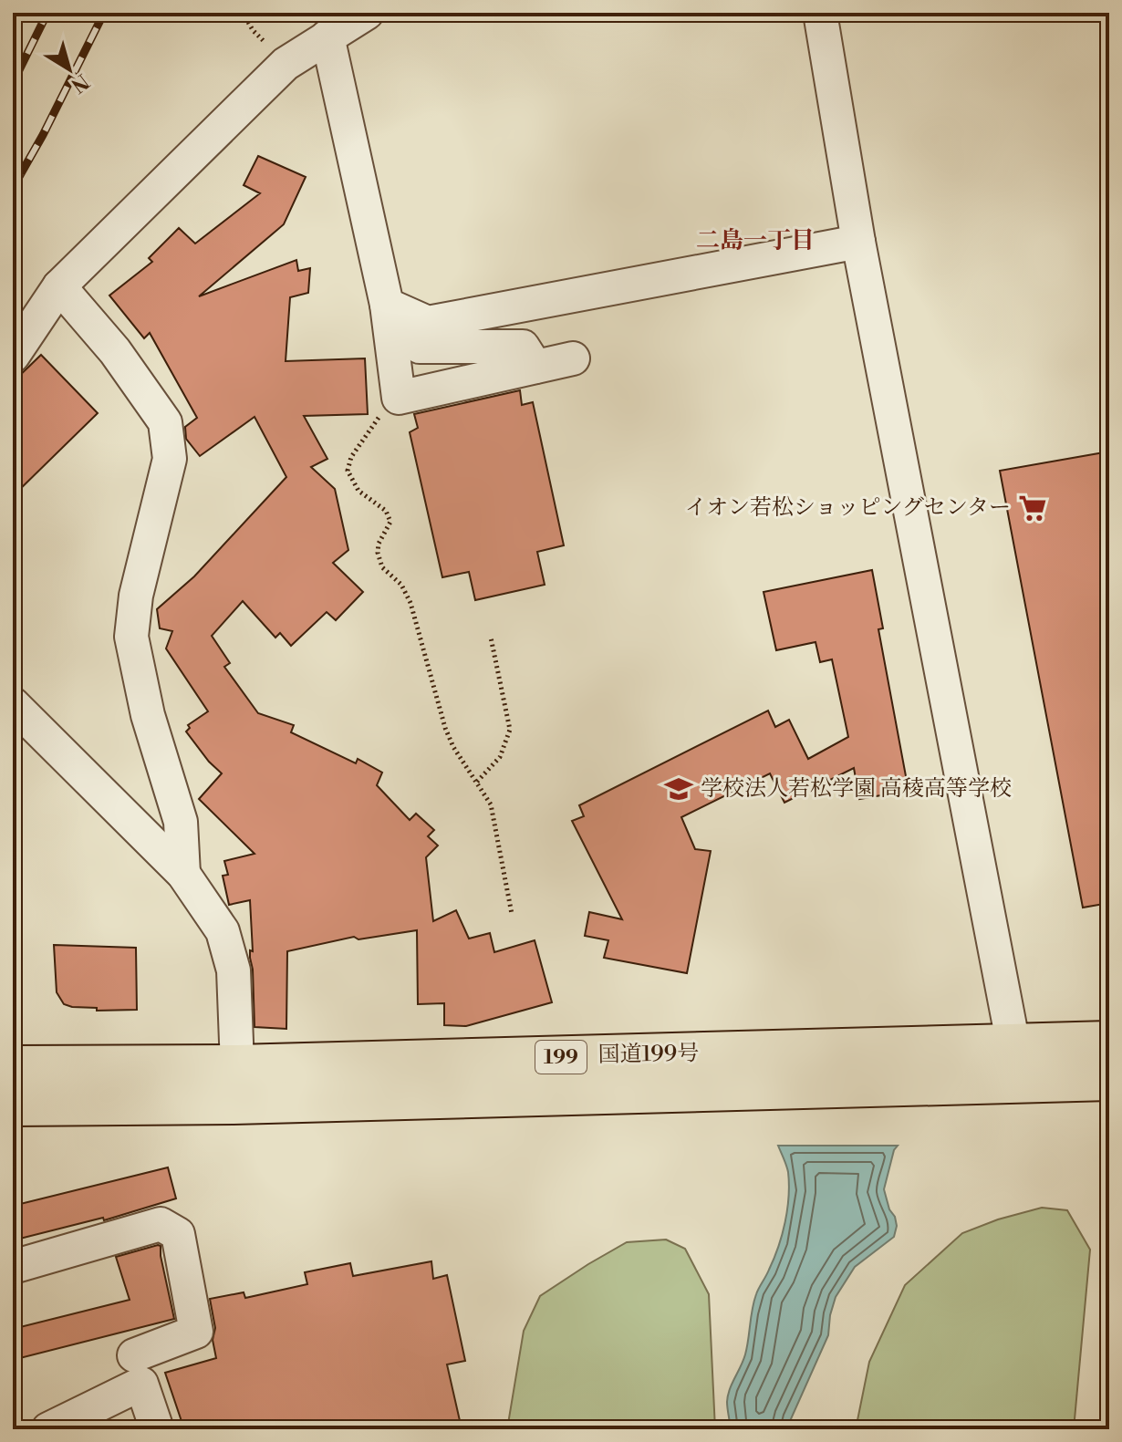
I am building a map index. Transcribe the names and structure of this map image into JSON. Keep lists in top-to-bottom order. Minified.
{"streets":{"highway":["国道199号","199"]},"districts":["二島一丁目"],"places":{"supermarket":["イオン若松ショッピングセンター"],"school or university":["学校法人若松学園 高稜高等学校"]},"north":"bottom right"}
